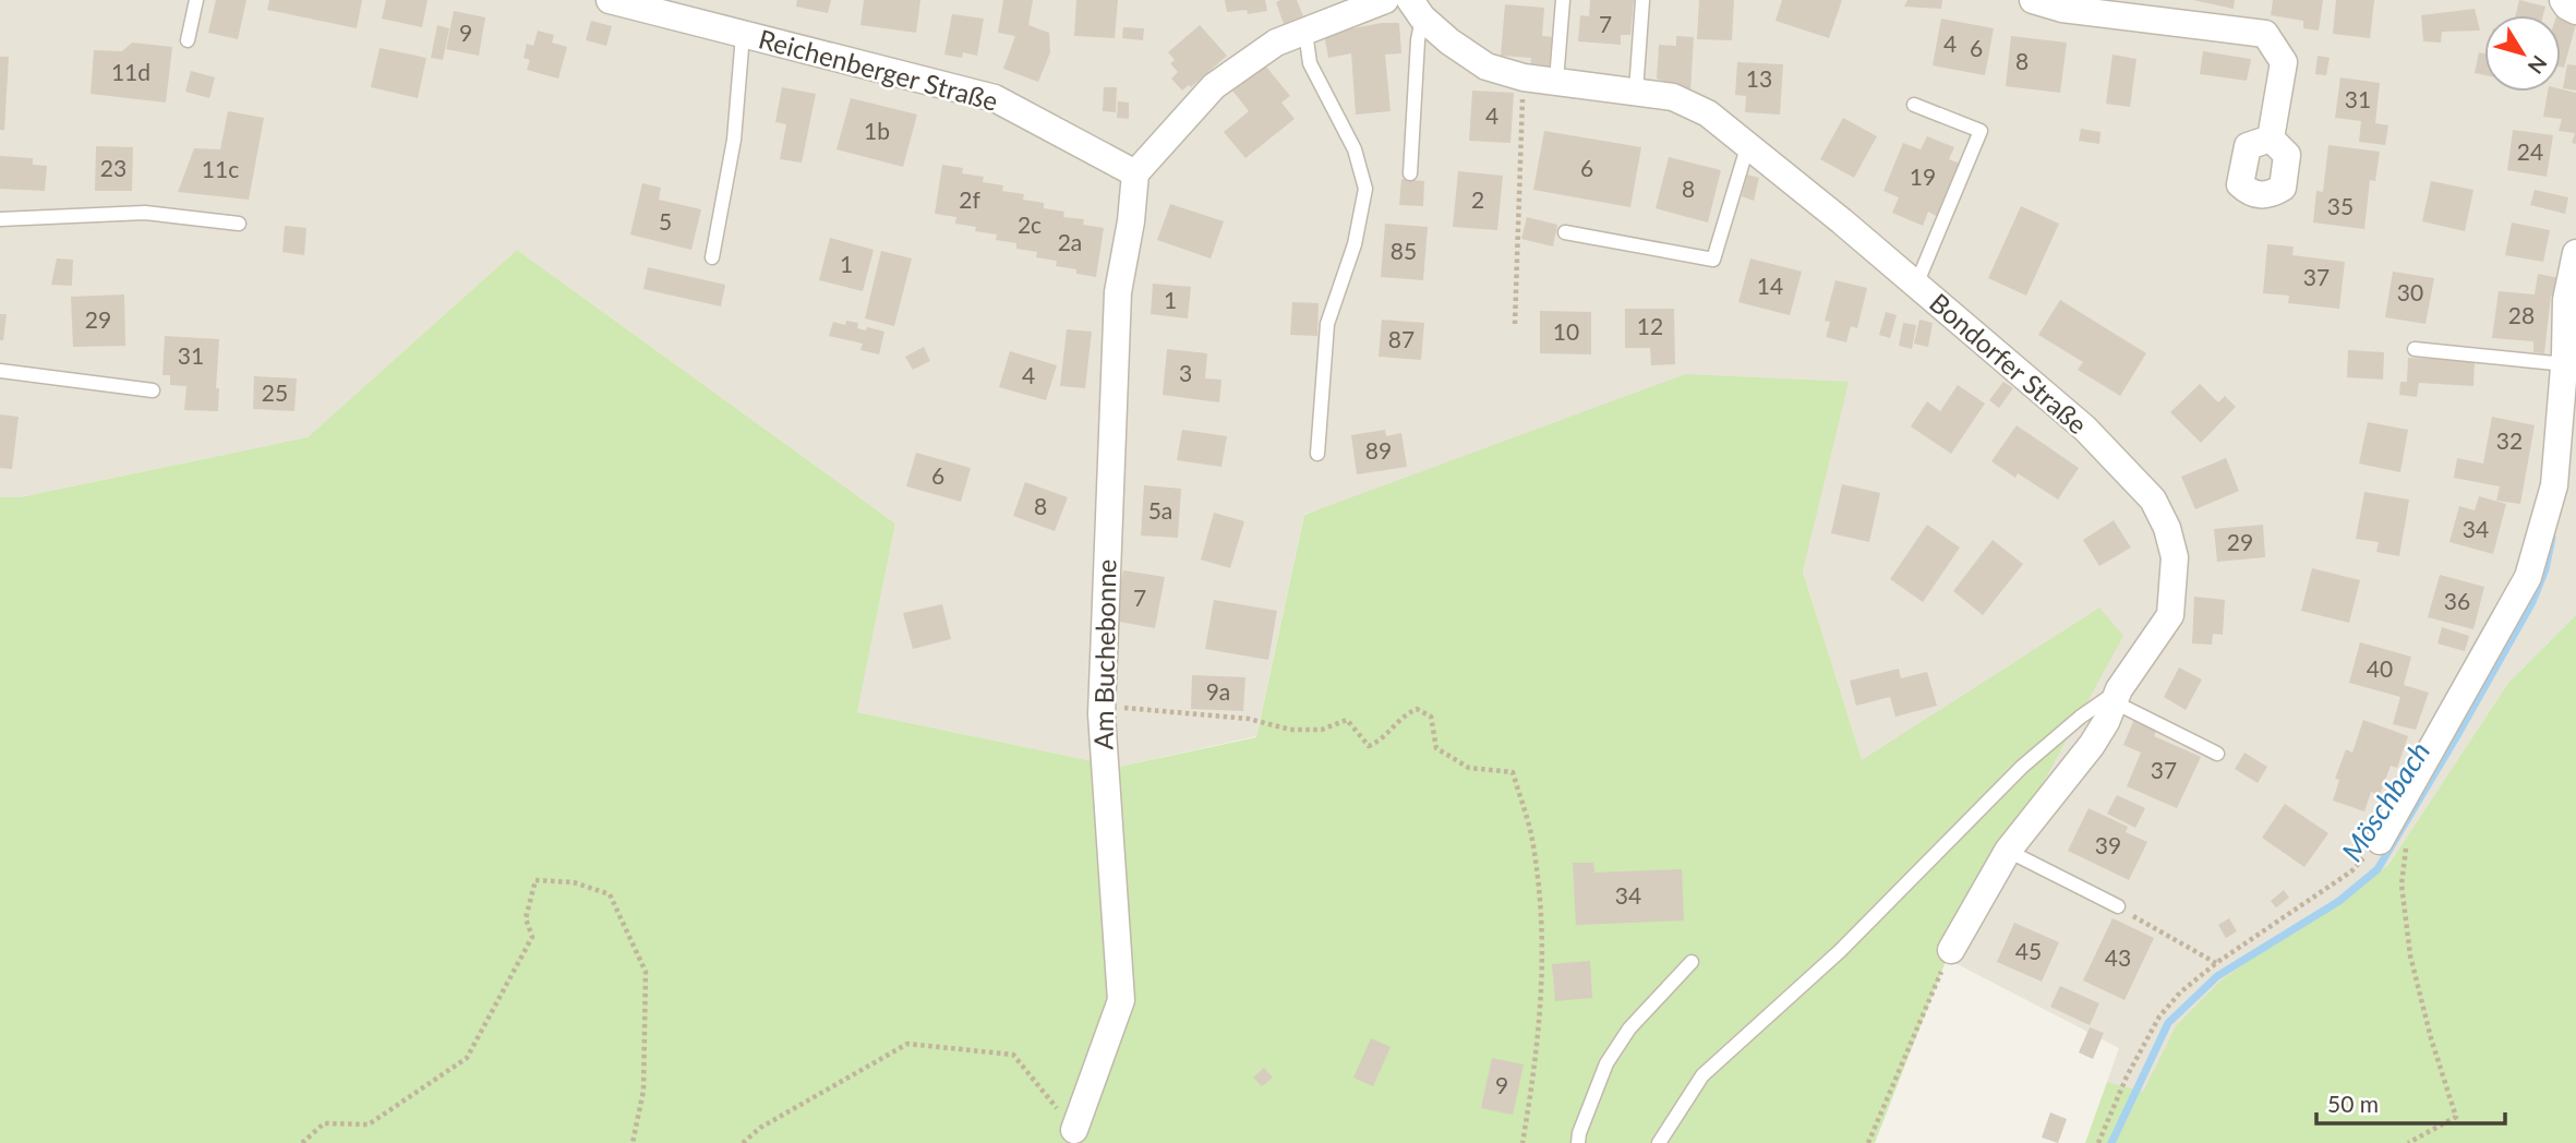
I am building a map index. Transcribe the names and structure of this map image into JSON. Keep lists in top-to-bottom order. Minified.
{"streets":{"street":["Reichenberger Straße","Bondorfer Straße","Am Buchebonne"]},"crossings":[["Reichenberger Straße","Am Buchebonne"]],"water":["Möschbach"],"house_numbers":["7","9","4","6","8","11d","13","31","4","1b","24","23","6","11c","19","8","2f","2","35","5","2c","2a","85","1","37","14","30","1","28","29","12","10","87","31","3","4","25","32","89","6","8","5a","34","29","7","36","40","9a","37","39","34","45","43","9"],"scale_bar":"50 m","north":"bottom right"}
